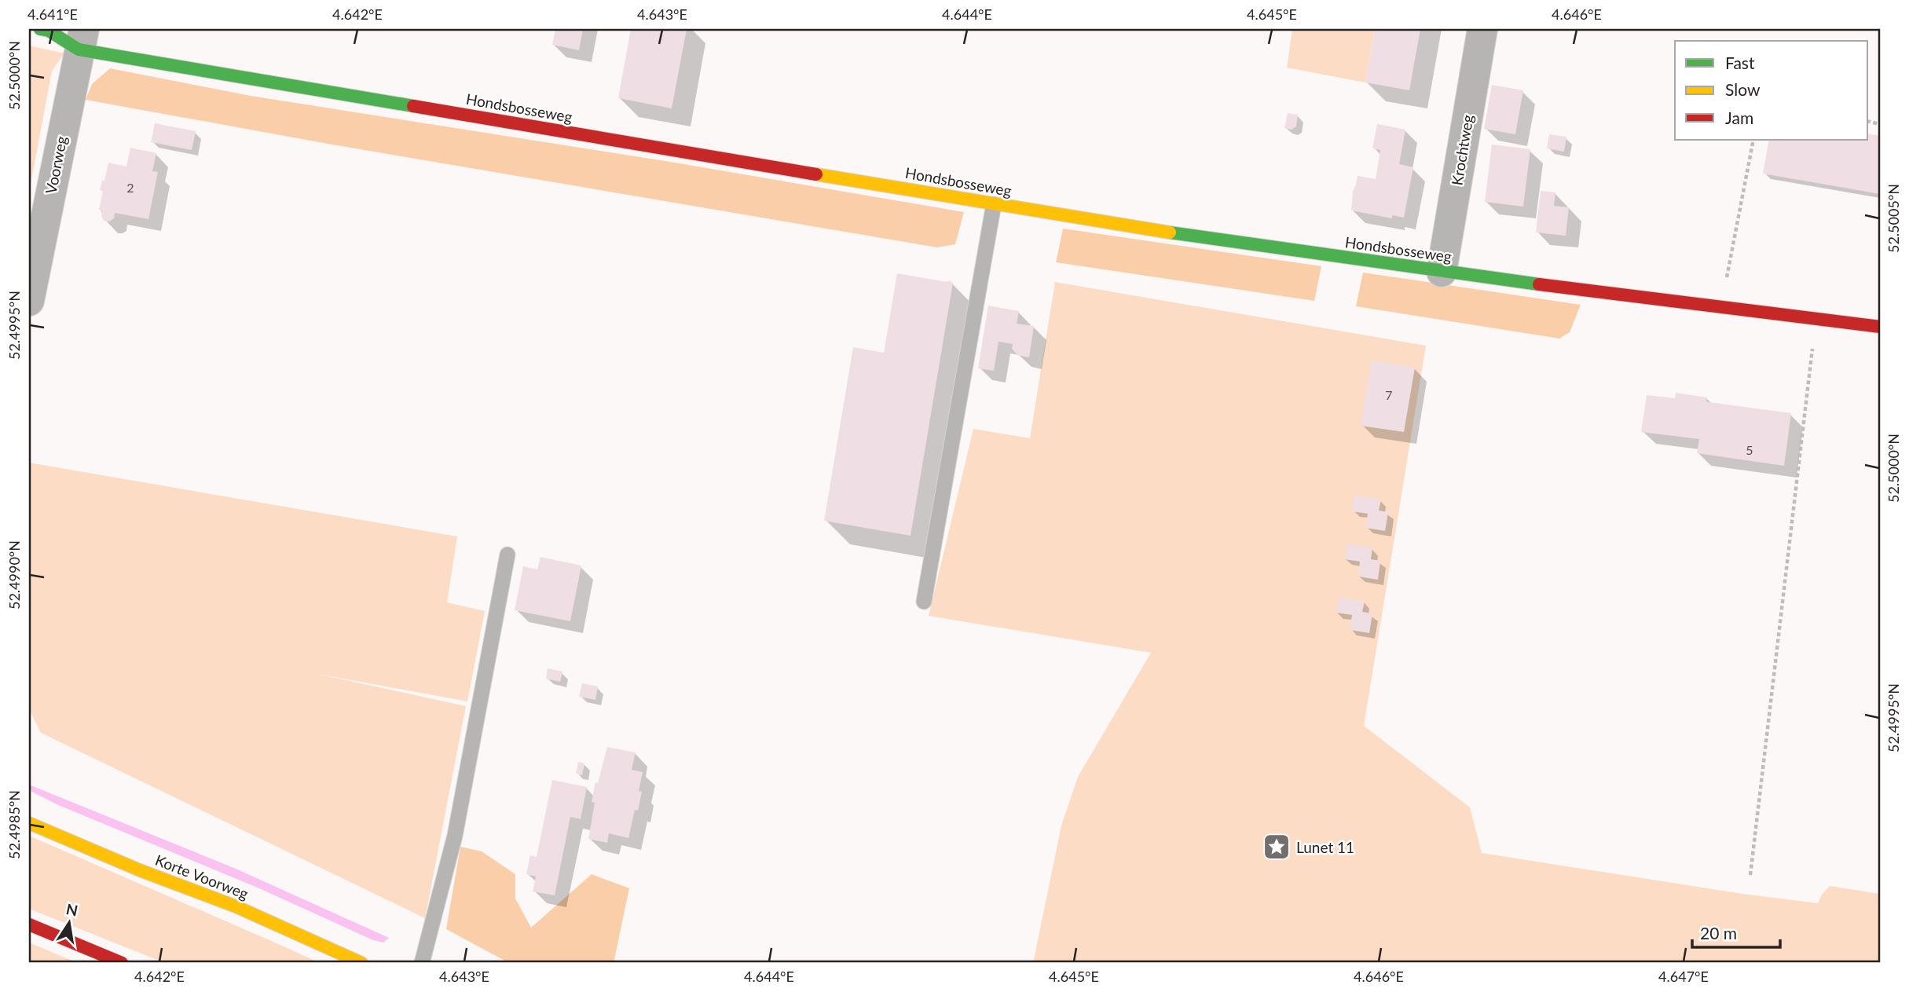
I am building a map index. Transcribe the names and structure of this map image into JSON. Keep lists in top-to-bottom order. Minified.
{"streets":{"street":["Hondsbosseweg","Krochtweg","Voorweg","Korte Voorweg"]},"crossings":[["Hondsbosseweg","Krochtweg"],["Hondsbosseweg","Voorweg"]],"places":{"place":["Lunet 11"]},"house_numbers":["2","7","5"],"legend":["Fast","Slow","Jam"],"scale_bar":"20 m","north":"top","coordinates":["4.641°E","4.642°E","4.643°E","4.644°E","4.645°E","4.646°E","52.5000°N","52.5005°N","52.4995°N","52.4990°N","52.4985°N","4.647°E"]}
